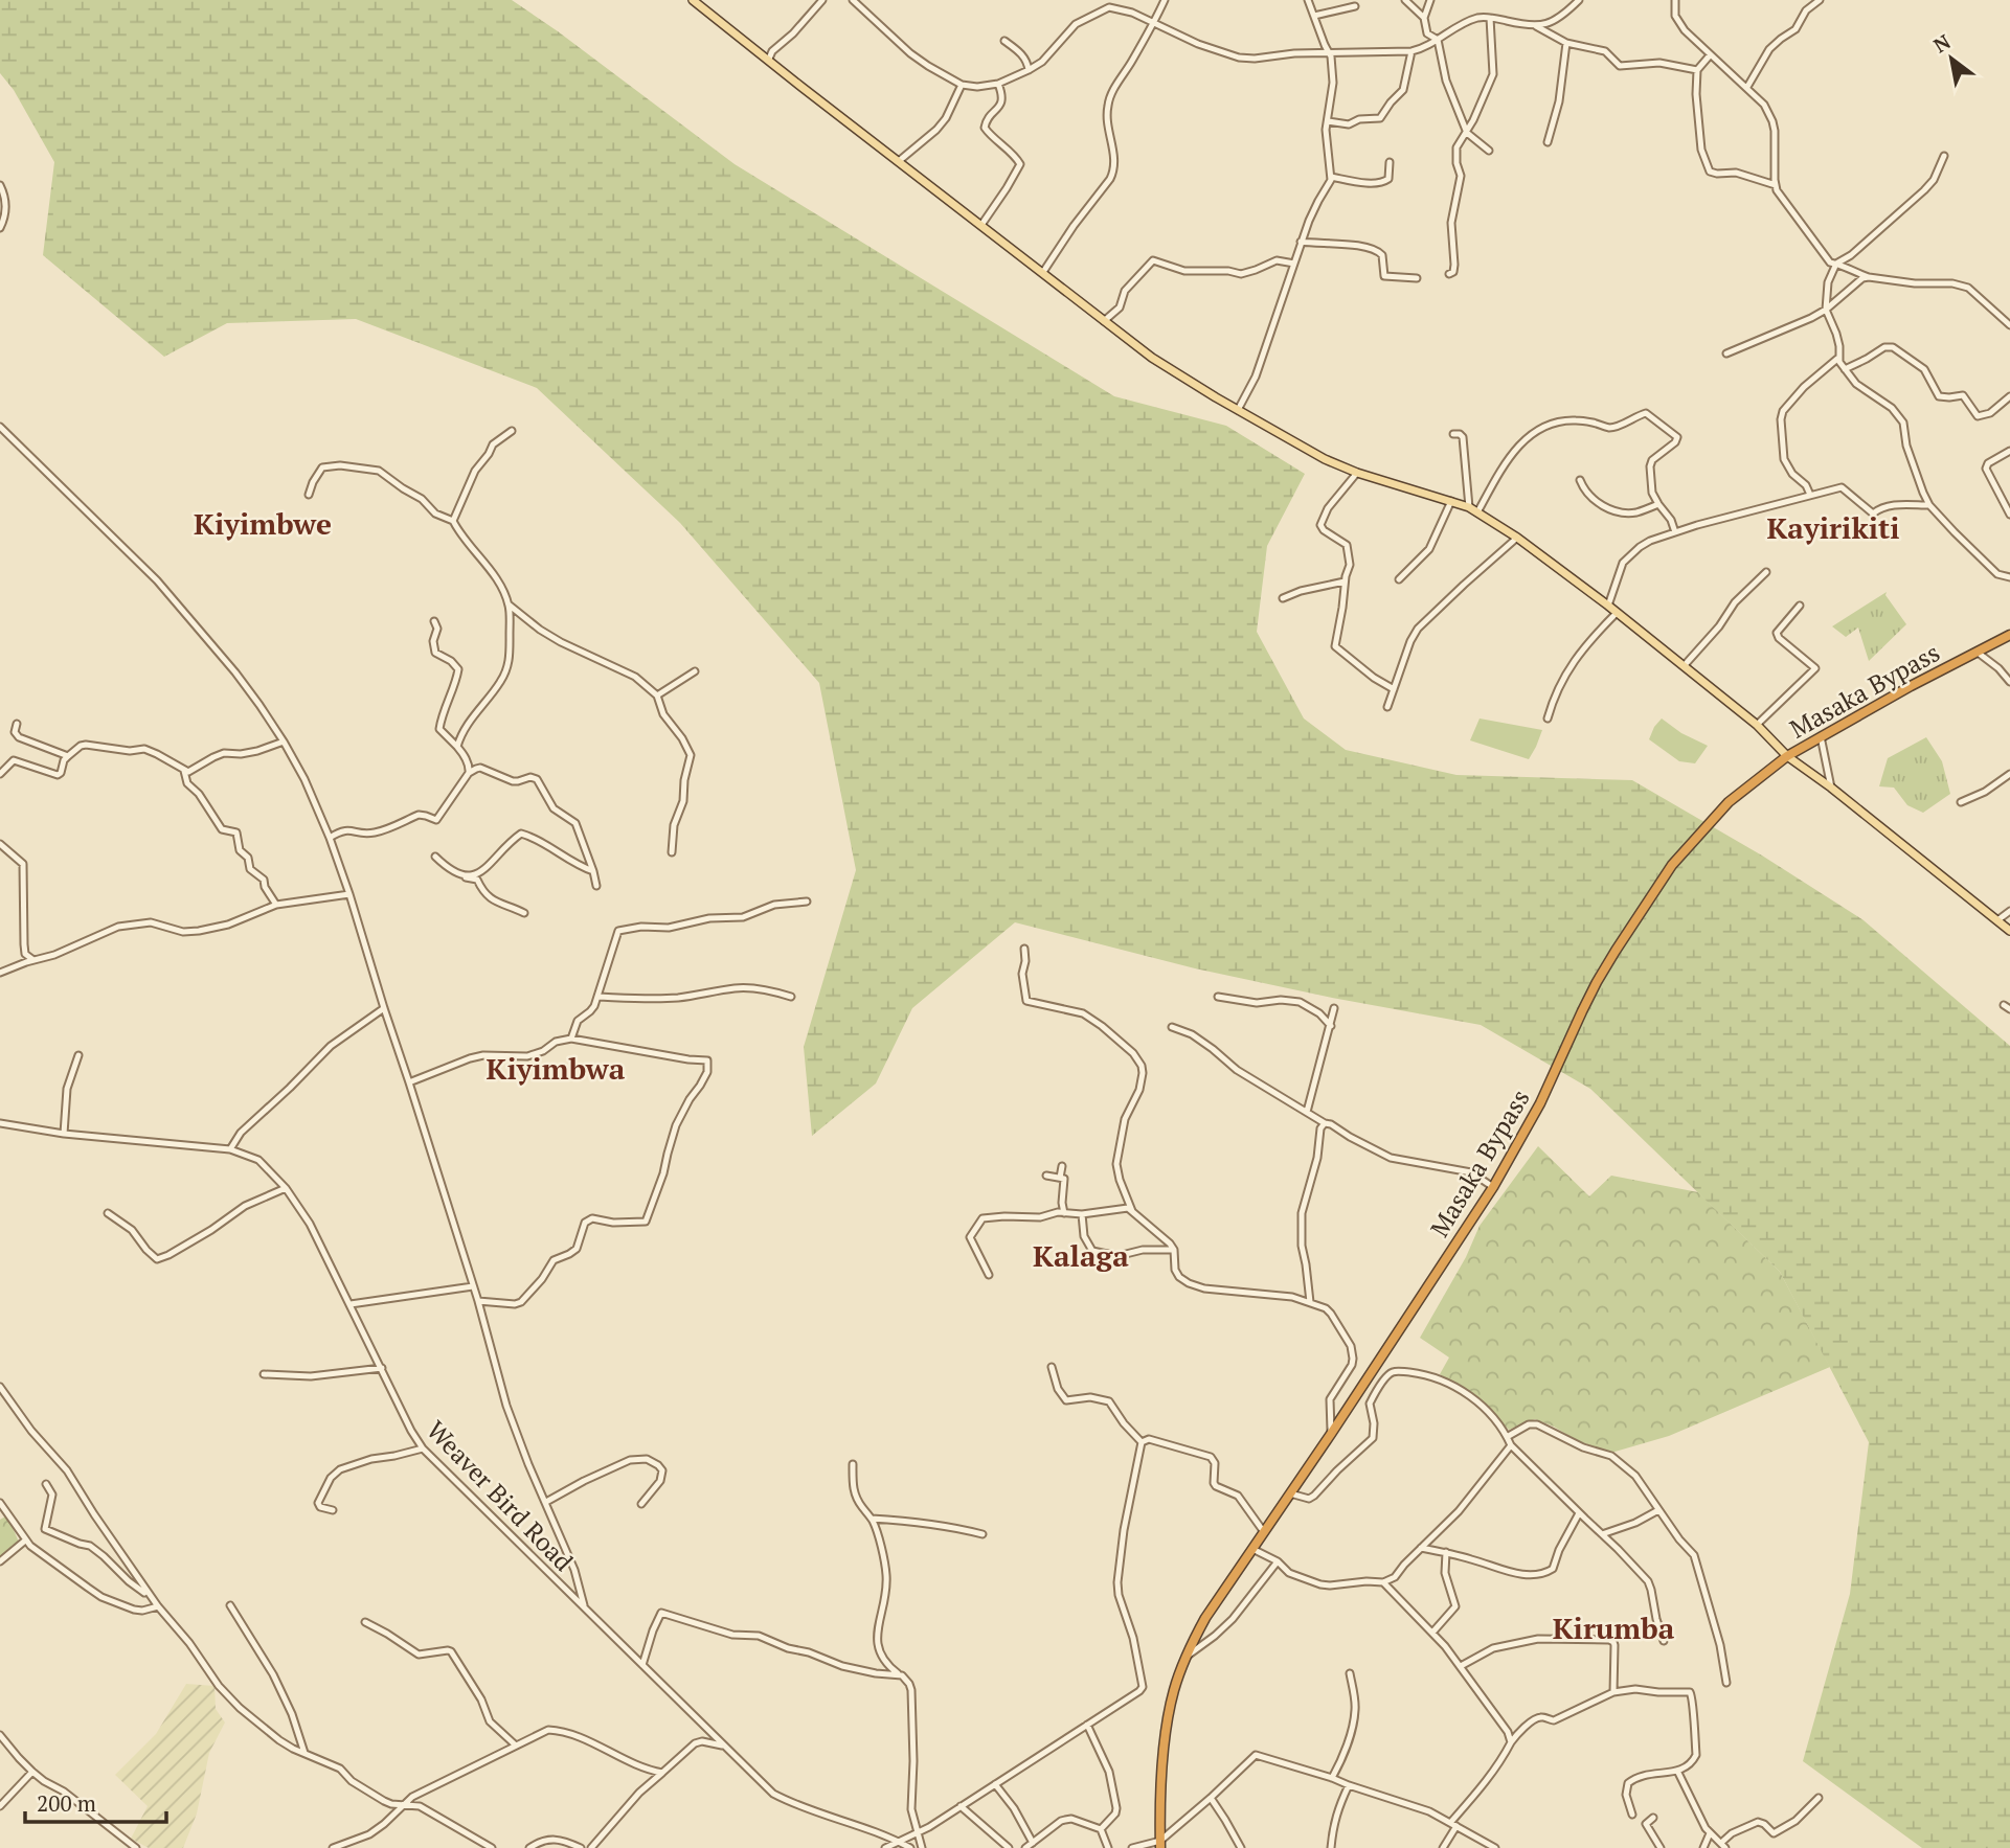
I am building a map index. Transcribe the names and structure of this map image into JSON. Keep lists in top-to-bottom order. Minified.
{"streets":{"highway":["Masaka Bypass"],"street":["Weaver Bird Road"]},"districts":["Kiyimbwe","Kayirikiti","Kiyimbwa","Kalaga","Kirumba"],"scale_bar":"200 m","north":"top left"}
